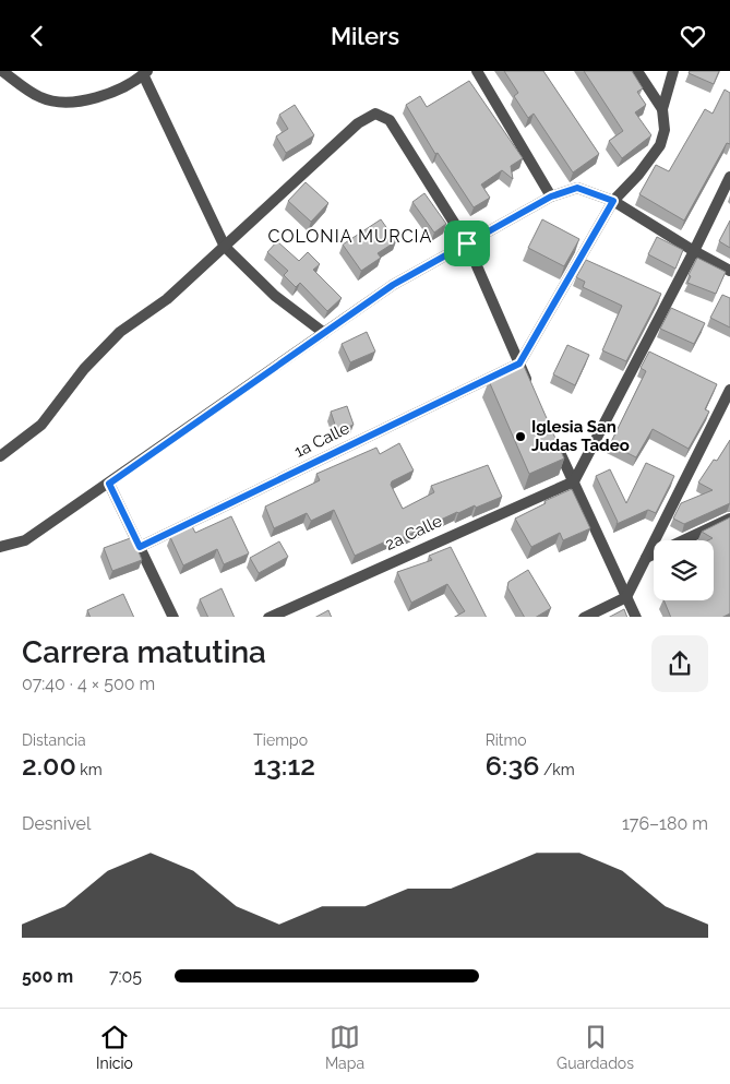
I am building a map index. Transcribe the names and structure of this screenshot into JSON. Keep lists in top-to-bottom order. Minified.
{"streets":{"street":["1a Calle","2a Calle"]},"districts":["COLONIA MURCIA"],"places":["Iglesia San Judas Tadeo"],"page":{"header":"Milers","heading":["Carrera matutina","07:40 · 4 × 500 m"],"stats":[["Distancia","2.00 km"],["Tiempo","13:12"],["Ritmo","6:36 /km"]],"chart":["Desnivel","176–180 m"],"list":[{"name":"500 m","note":"7:05"}],"tabs":["Inicio","Mapa","Guardados"]}}
